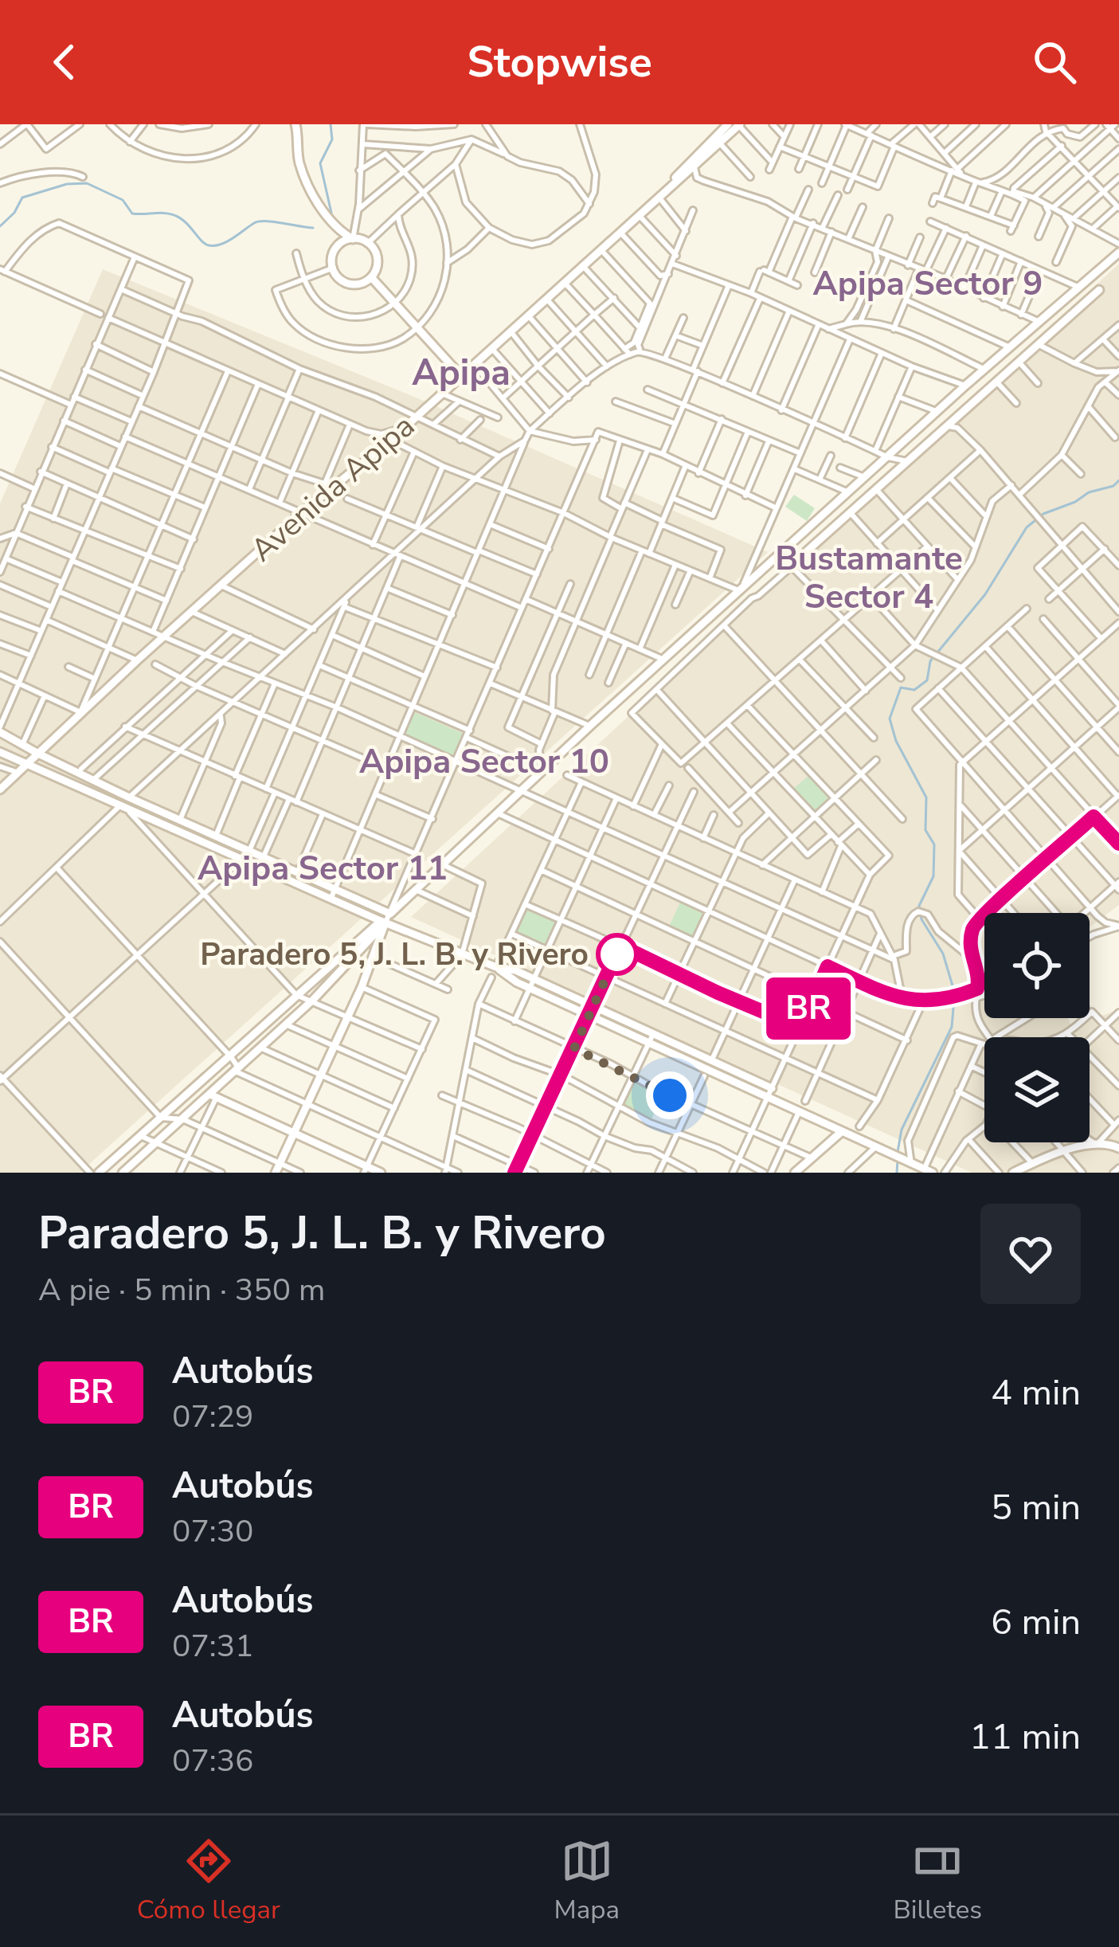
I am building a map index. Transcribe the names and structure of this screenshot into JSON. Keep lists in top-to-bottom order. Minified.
{"streets":{"street":["Avenida Apipa"]},"districts":["Apipa Sector 9","Apipa","Bustamante Sector 4","Apipa Sector 10","Apipa Sector 11"],"places":["Paradero 5, J. L. B. y Rivero"],"lines":["bus line BR"],"page":{"header":"Stopwise","on_map":"BR","heading":["Paradero 5, J. L. B. y Rivero","A pie · 5 min · 350 m"],"list":[{"mark":"BR","name":"Autobús","note":"07:29","value":"4 min"},{"mark":"BR","name":"Autobús","note":"07:30","value":"5 min"},{"mark":"BR","name":"Autobús","note":"07:31","value":"6 min"},{"mark":"BR","name":"Autobús","note":"07:36","value":"11 min"}],"tabs":["Cómo llegar","Mapa","Billetes"]}}
